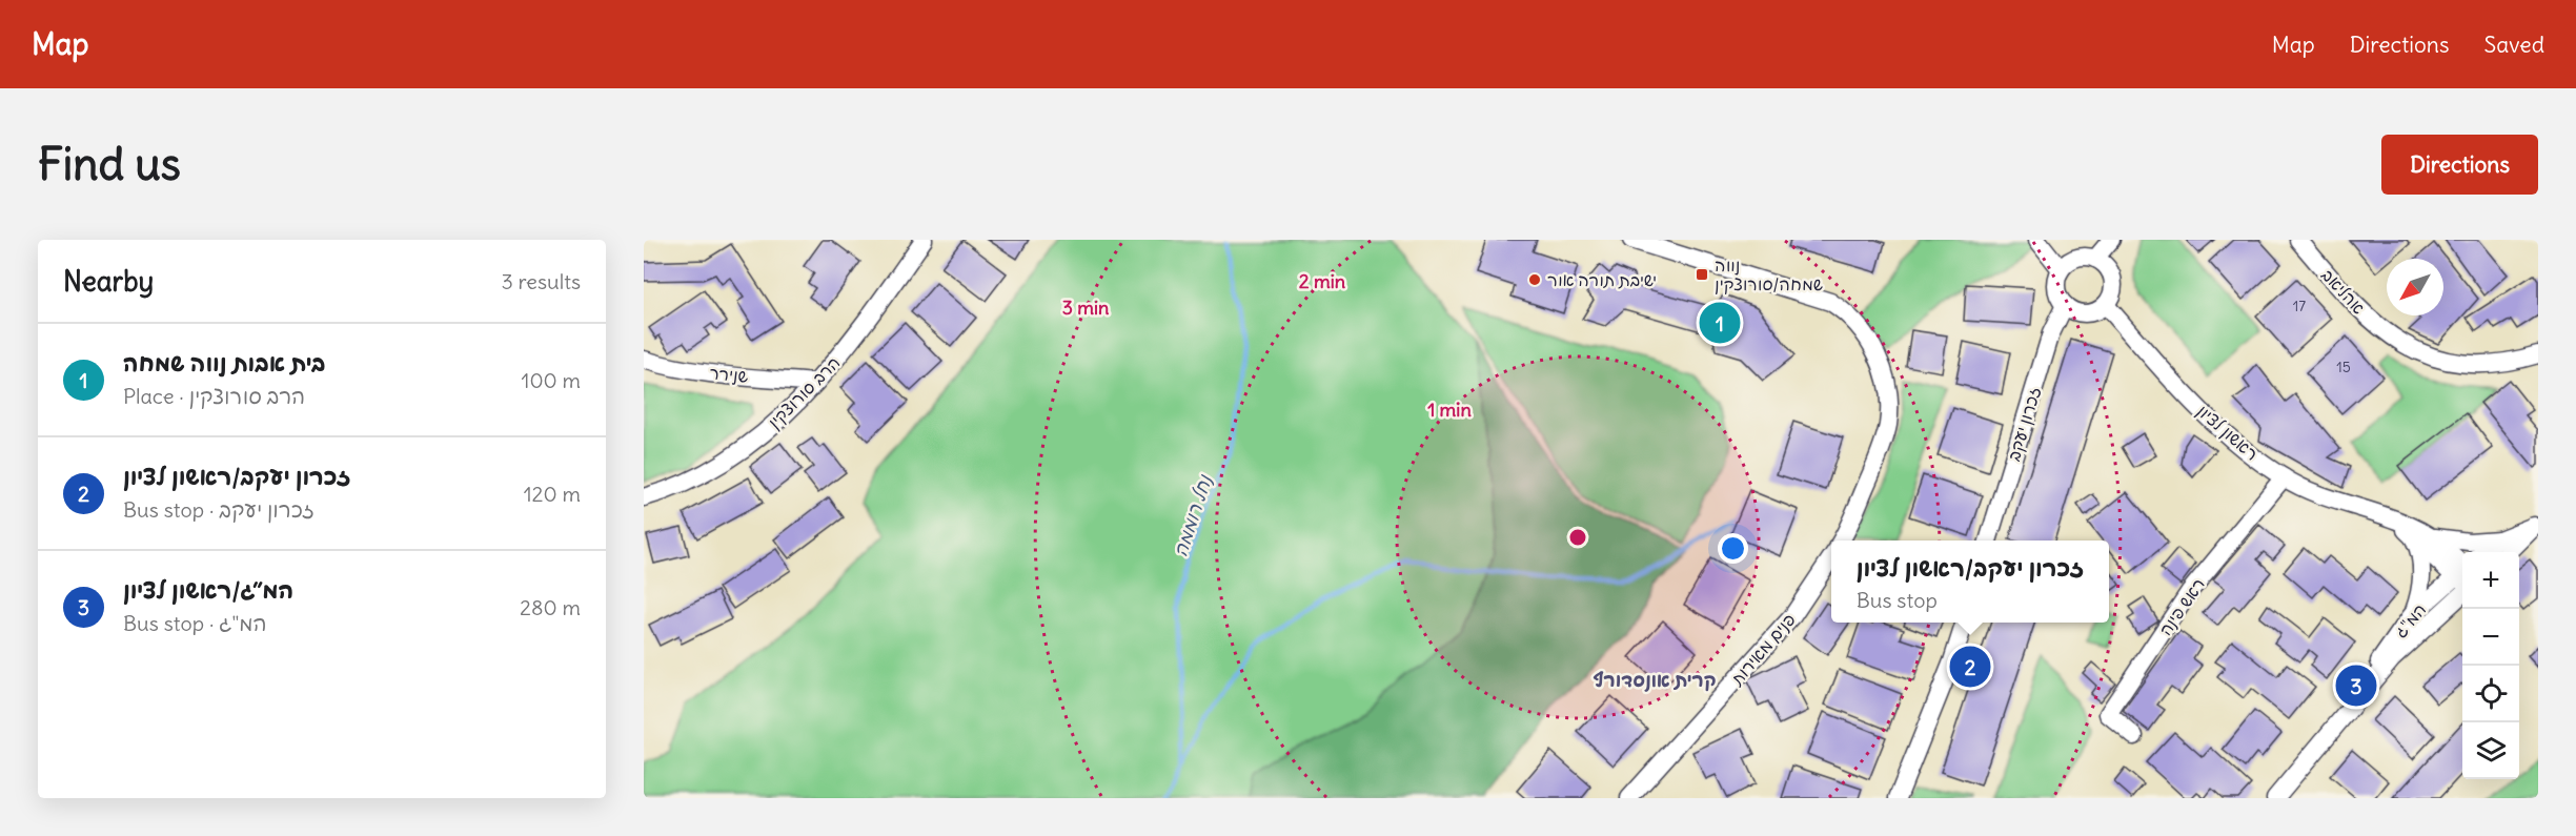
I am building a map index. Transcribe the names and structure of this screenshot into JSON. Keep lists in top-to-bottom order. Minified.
{"streets":{"street":["אהליאב","שנירר","הרב סורוצקין","זכרון יעקב","ראשון לציון","ראש פינה","המ\"ג","פנים מאירות"]},"crossings":[["שנירר","הרב סורוצקין"],["זכרון יעקב","ראשון לציון"],["ראשון לציון","ראש פינה"]],"districts":["קרית אונסדורף"],"water":["נחל רוממה"],"places":{"transit":["נווה שמחה/סורוצקין"],"other":["ישיבת תורה אור"]},"house_numbers":["17","15"],"north":"bottom left","page":{"header":"Map","nav":["Map","Directions","Saved"],"buttons":"Directions","title":"Find us","heading":["Nearby","3 results"],"pins":["1","2","3"],"list":[{"mark":"1","name":"בית אבות נווה שמחה","note":"Place · הרב סורוצקין","value":"100 m"},{"mark":"2","name":"זכרון יעקב/ראשון לציון","note":"Bus stop · זכרון יעקב","value":"120 m"},{"mark":"3","name":"המ״ג/ראשון לציון","note":"Bus stop · המ\"ג","value":"280 m"}],"popup":["זכרון יעקב/ראשון לציון","Bus stop"],"map_buttons":["+","−"]},"rings":["2 min","3 min","1 min"]}
